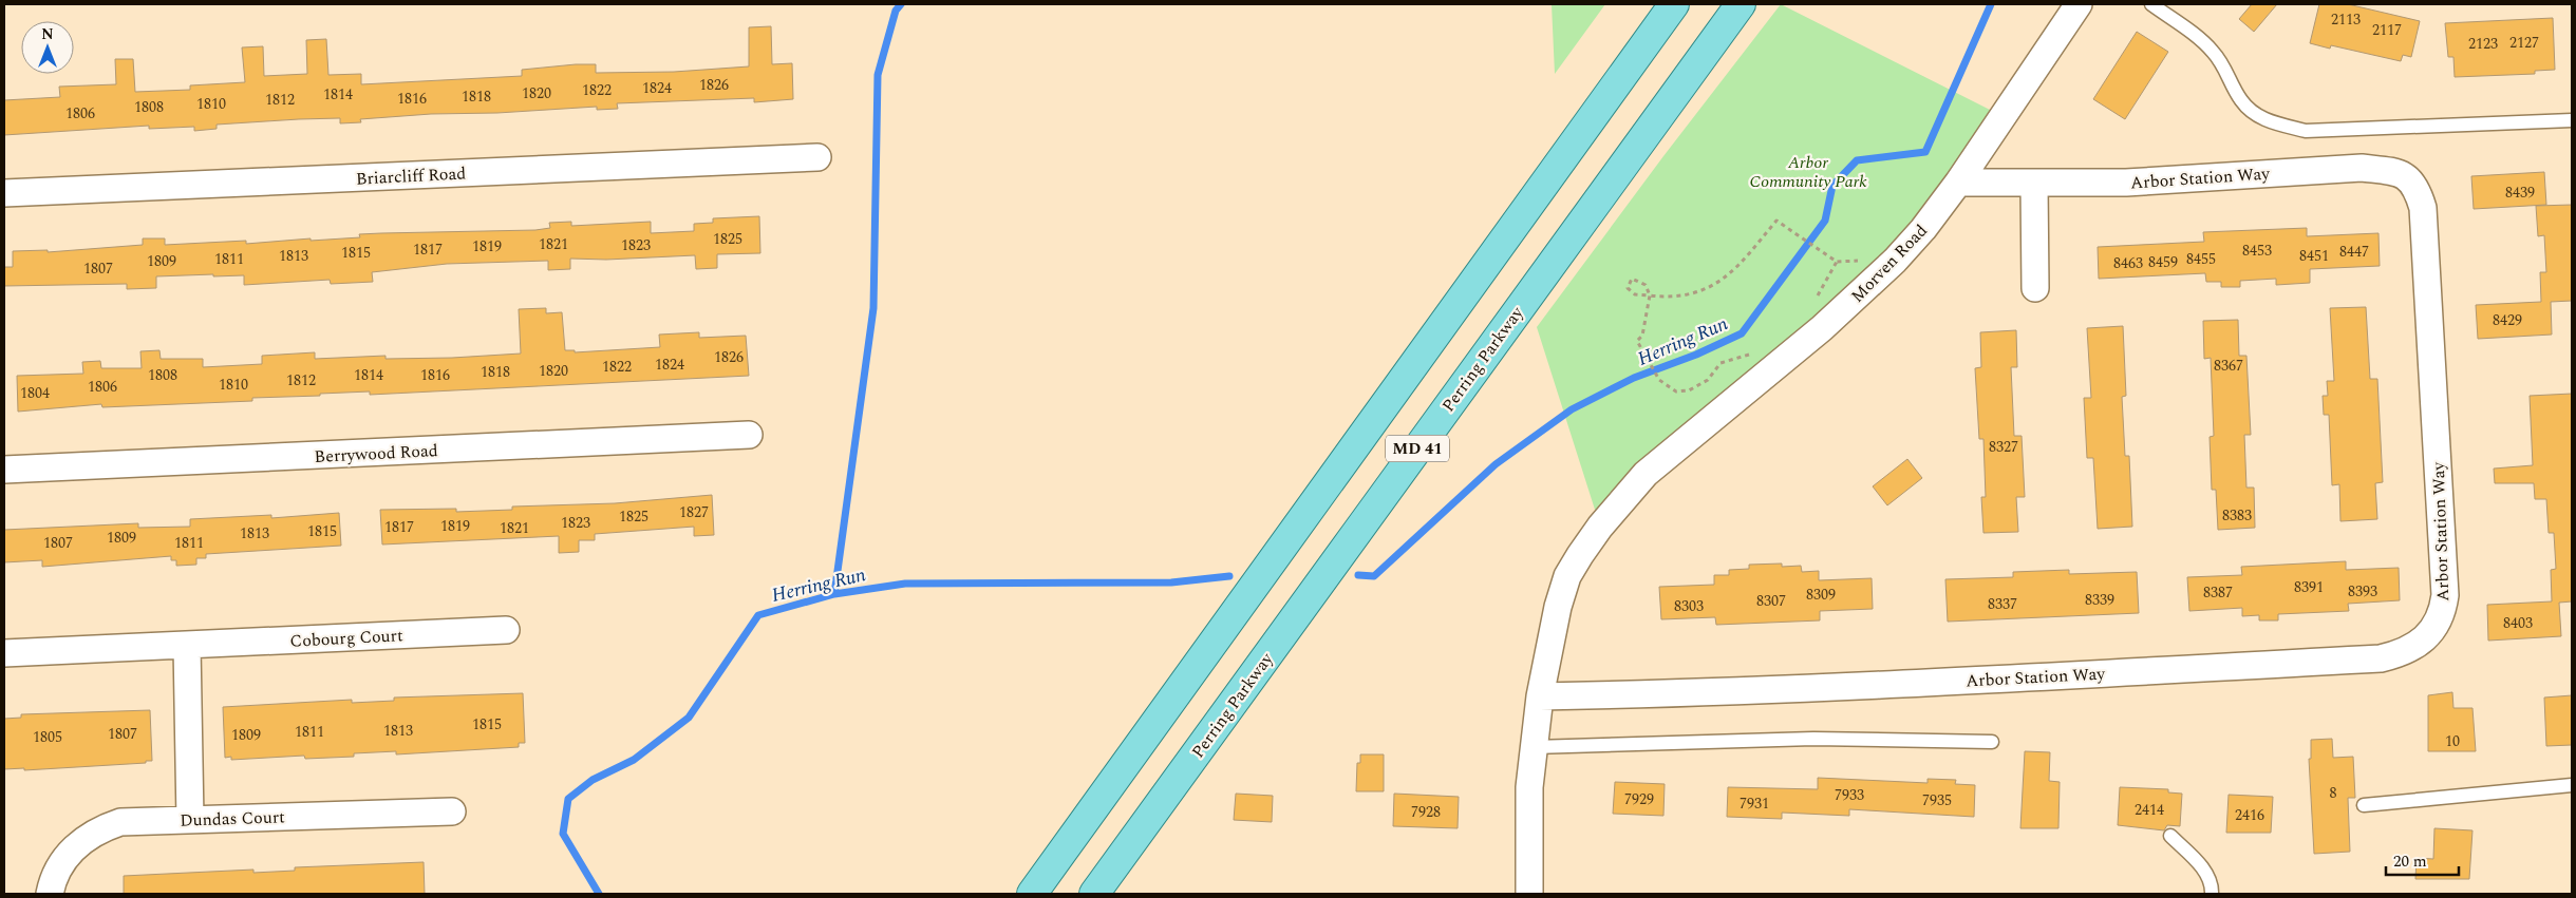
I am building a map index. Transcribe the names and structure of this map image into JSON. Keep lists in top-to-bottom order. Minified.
{"streets":{"main road":["Perring Parkway","MD 41"],"street":["Briarcliff Road","Arbor Station Way","Morven Road","Berrywood Road","Cobourg Court","Dundas Court"]},"crossings":[["Arbor Station Way","Morven Road"]],"water":["Herring Run"],"parks":["Arbor Community Park"],"house_numbers":["2113","2117","2127","2123","1826","1824","1822","1820","1814","1818","1816","1812","1810","1808","1806","8439","1825","1821","1823","1819","1817","8453","8447","1815","1813","8451","1811","8455","1809","8459","8463","1807","8429","1826","1824","8367","1822","1820","1818","1808","1814","1816","1812","1810","1806","1804","8327","1827","8383","1825","1823","1819","1817","1821","1815","1813","1809","1807","1811","8391","8393","8387","8309","8339","8307","8337","8303","8403","1815","1813","1811","1807","1809","1805","10","8","7933","7929","7935","7931","2414","7928","2416"],"scale_bar":"20 m","north":"top"}
